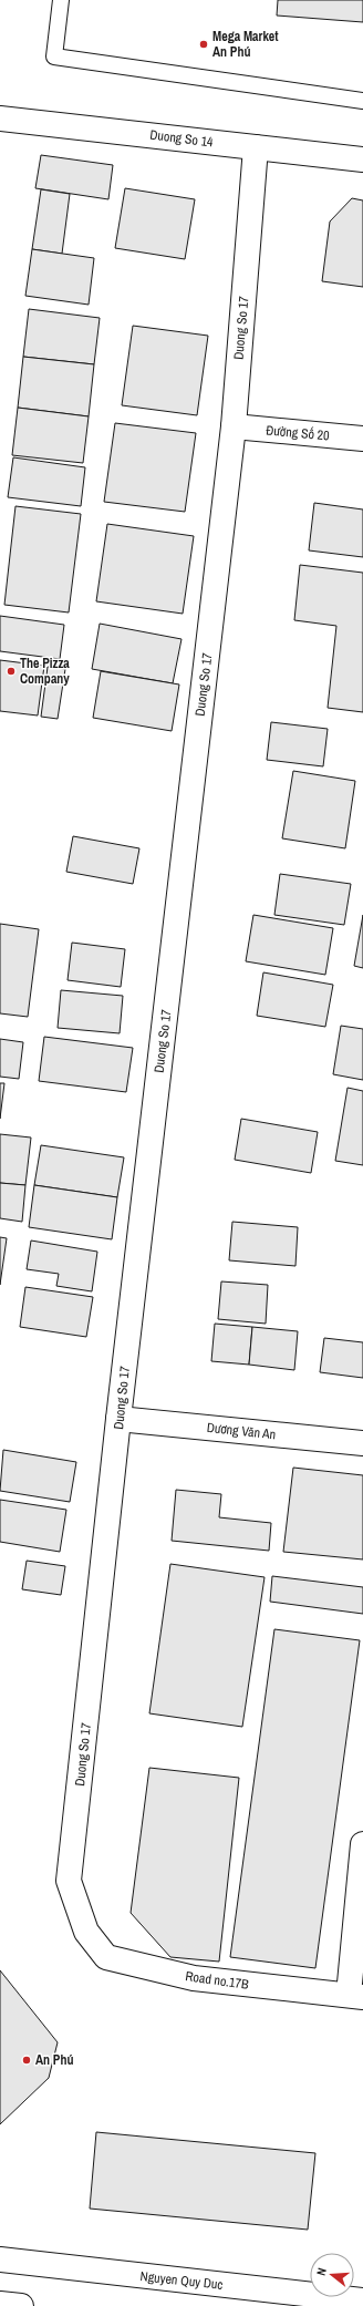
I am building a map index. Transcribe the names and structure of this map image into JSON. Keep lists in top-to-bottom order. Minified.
{"streets":{"street":["Duong So 14","Duong So 17","Đường Số 20","Dương Văn An","Nguyen Quy Duc"]},"crossings":[["Duong So 14","Duong So 17"],["Duong So 17","Đường Số 20"],["Duong So 17","Dương Văn An"]],"places":["Mega Market An Phú","The Pizza Company","An Phú"],"north":"left"}
